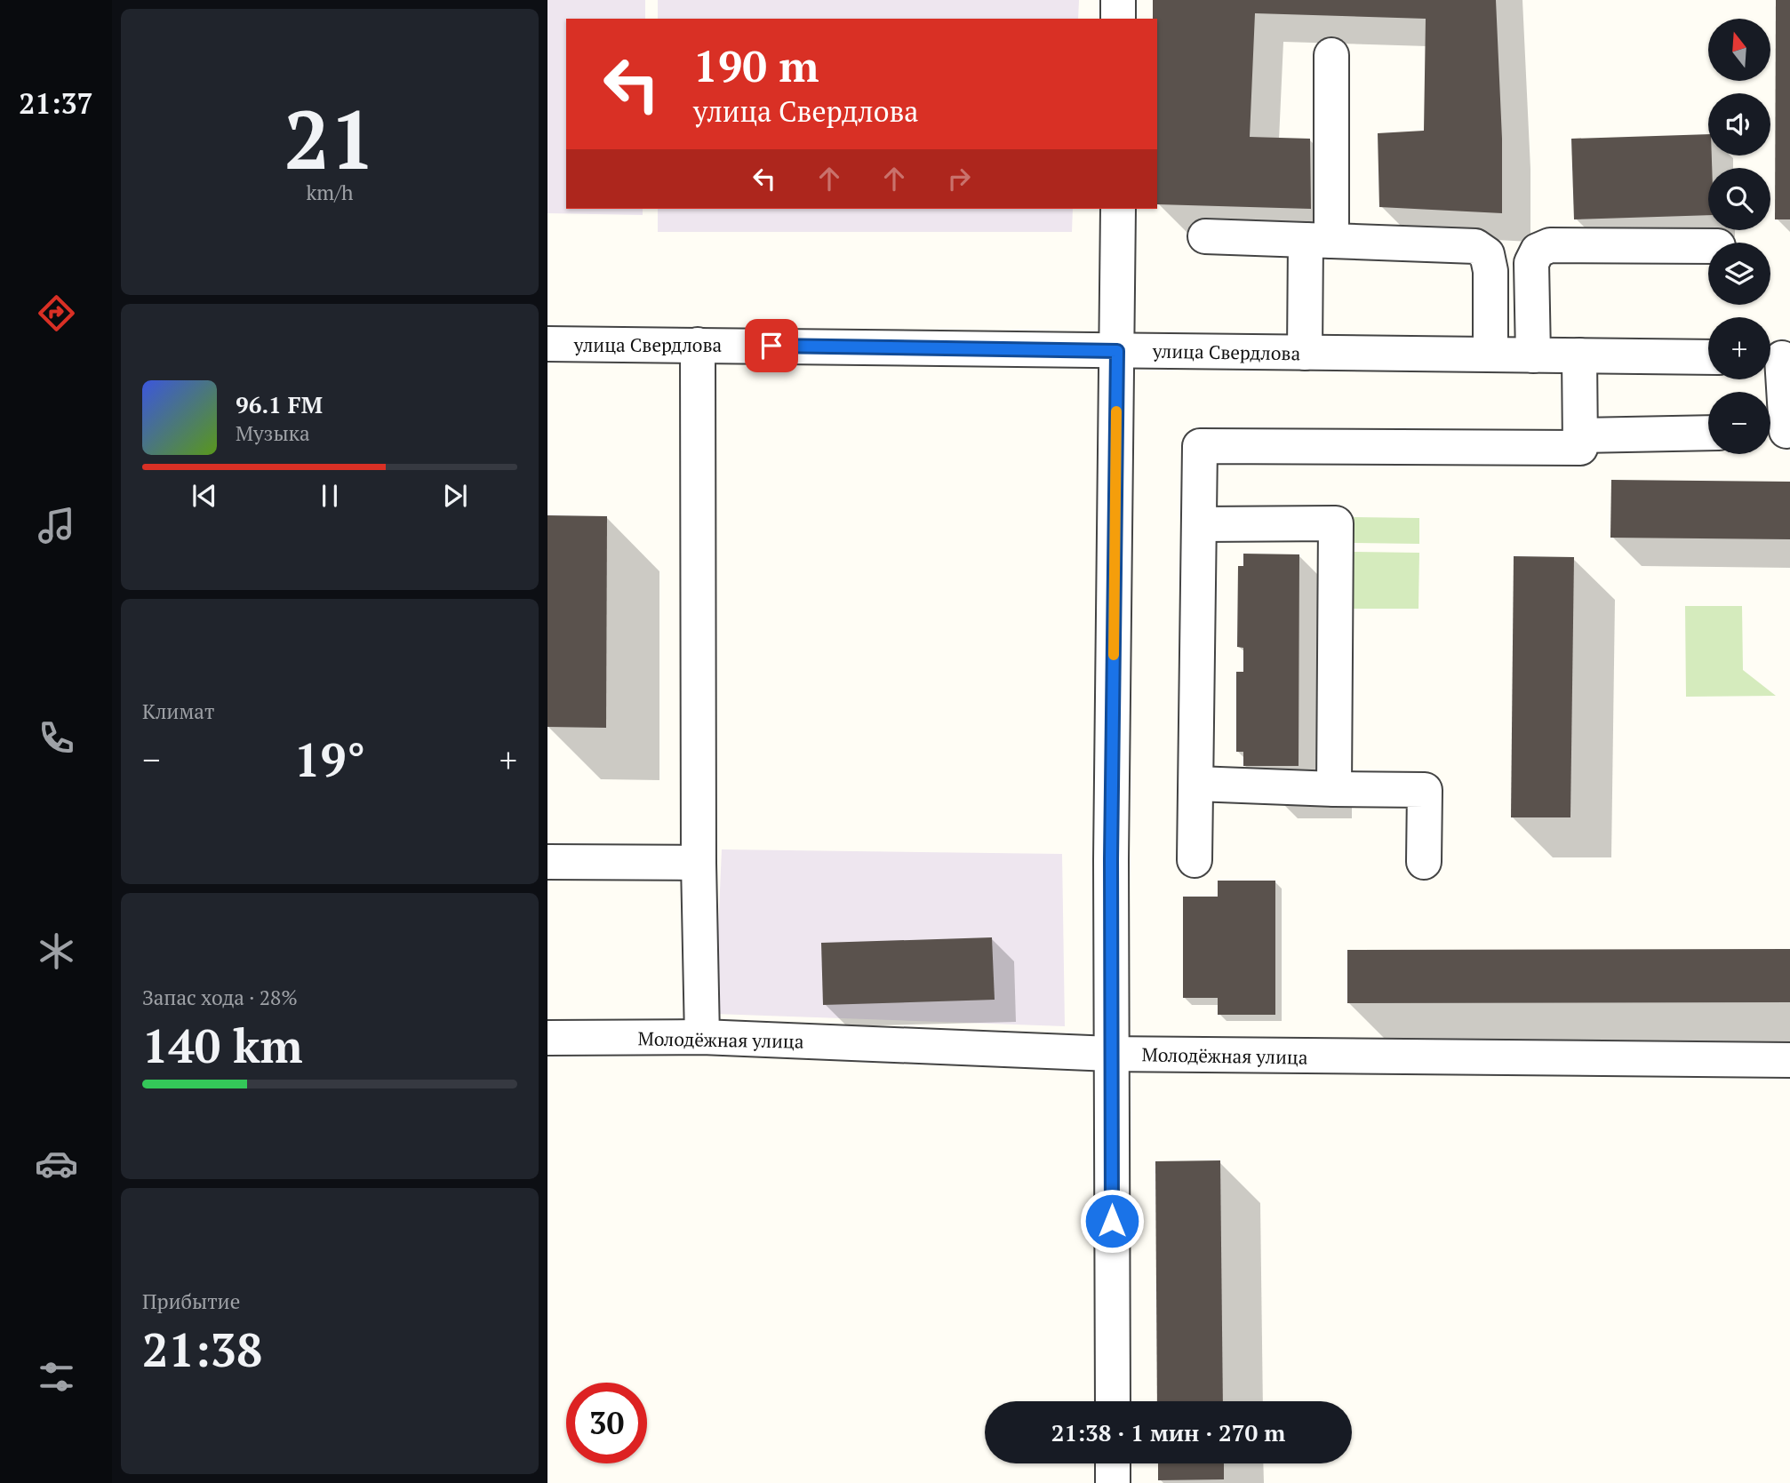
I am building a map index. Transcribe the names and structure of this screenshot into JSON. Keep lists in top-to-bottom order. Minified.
{"streets":{"street":["улица Свердлова","Молодёжная улица"]},"north":"top","page":{"tabs":"21:37","tile":[["21","km/h"],"Климат",["Запас хода · 28%","140 km"],["Прибытие","21:38"]],"map_buttons":["+","−"],"turn":["190 m","улица Свердлова"],"song":["96.1 FM","Музыка"],"heat":["−","19°","+"],"limit":"30","trip":"21:38 · 1 мин · 270 m"}}
